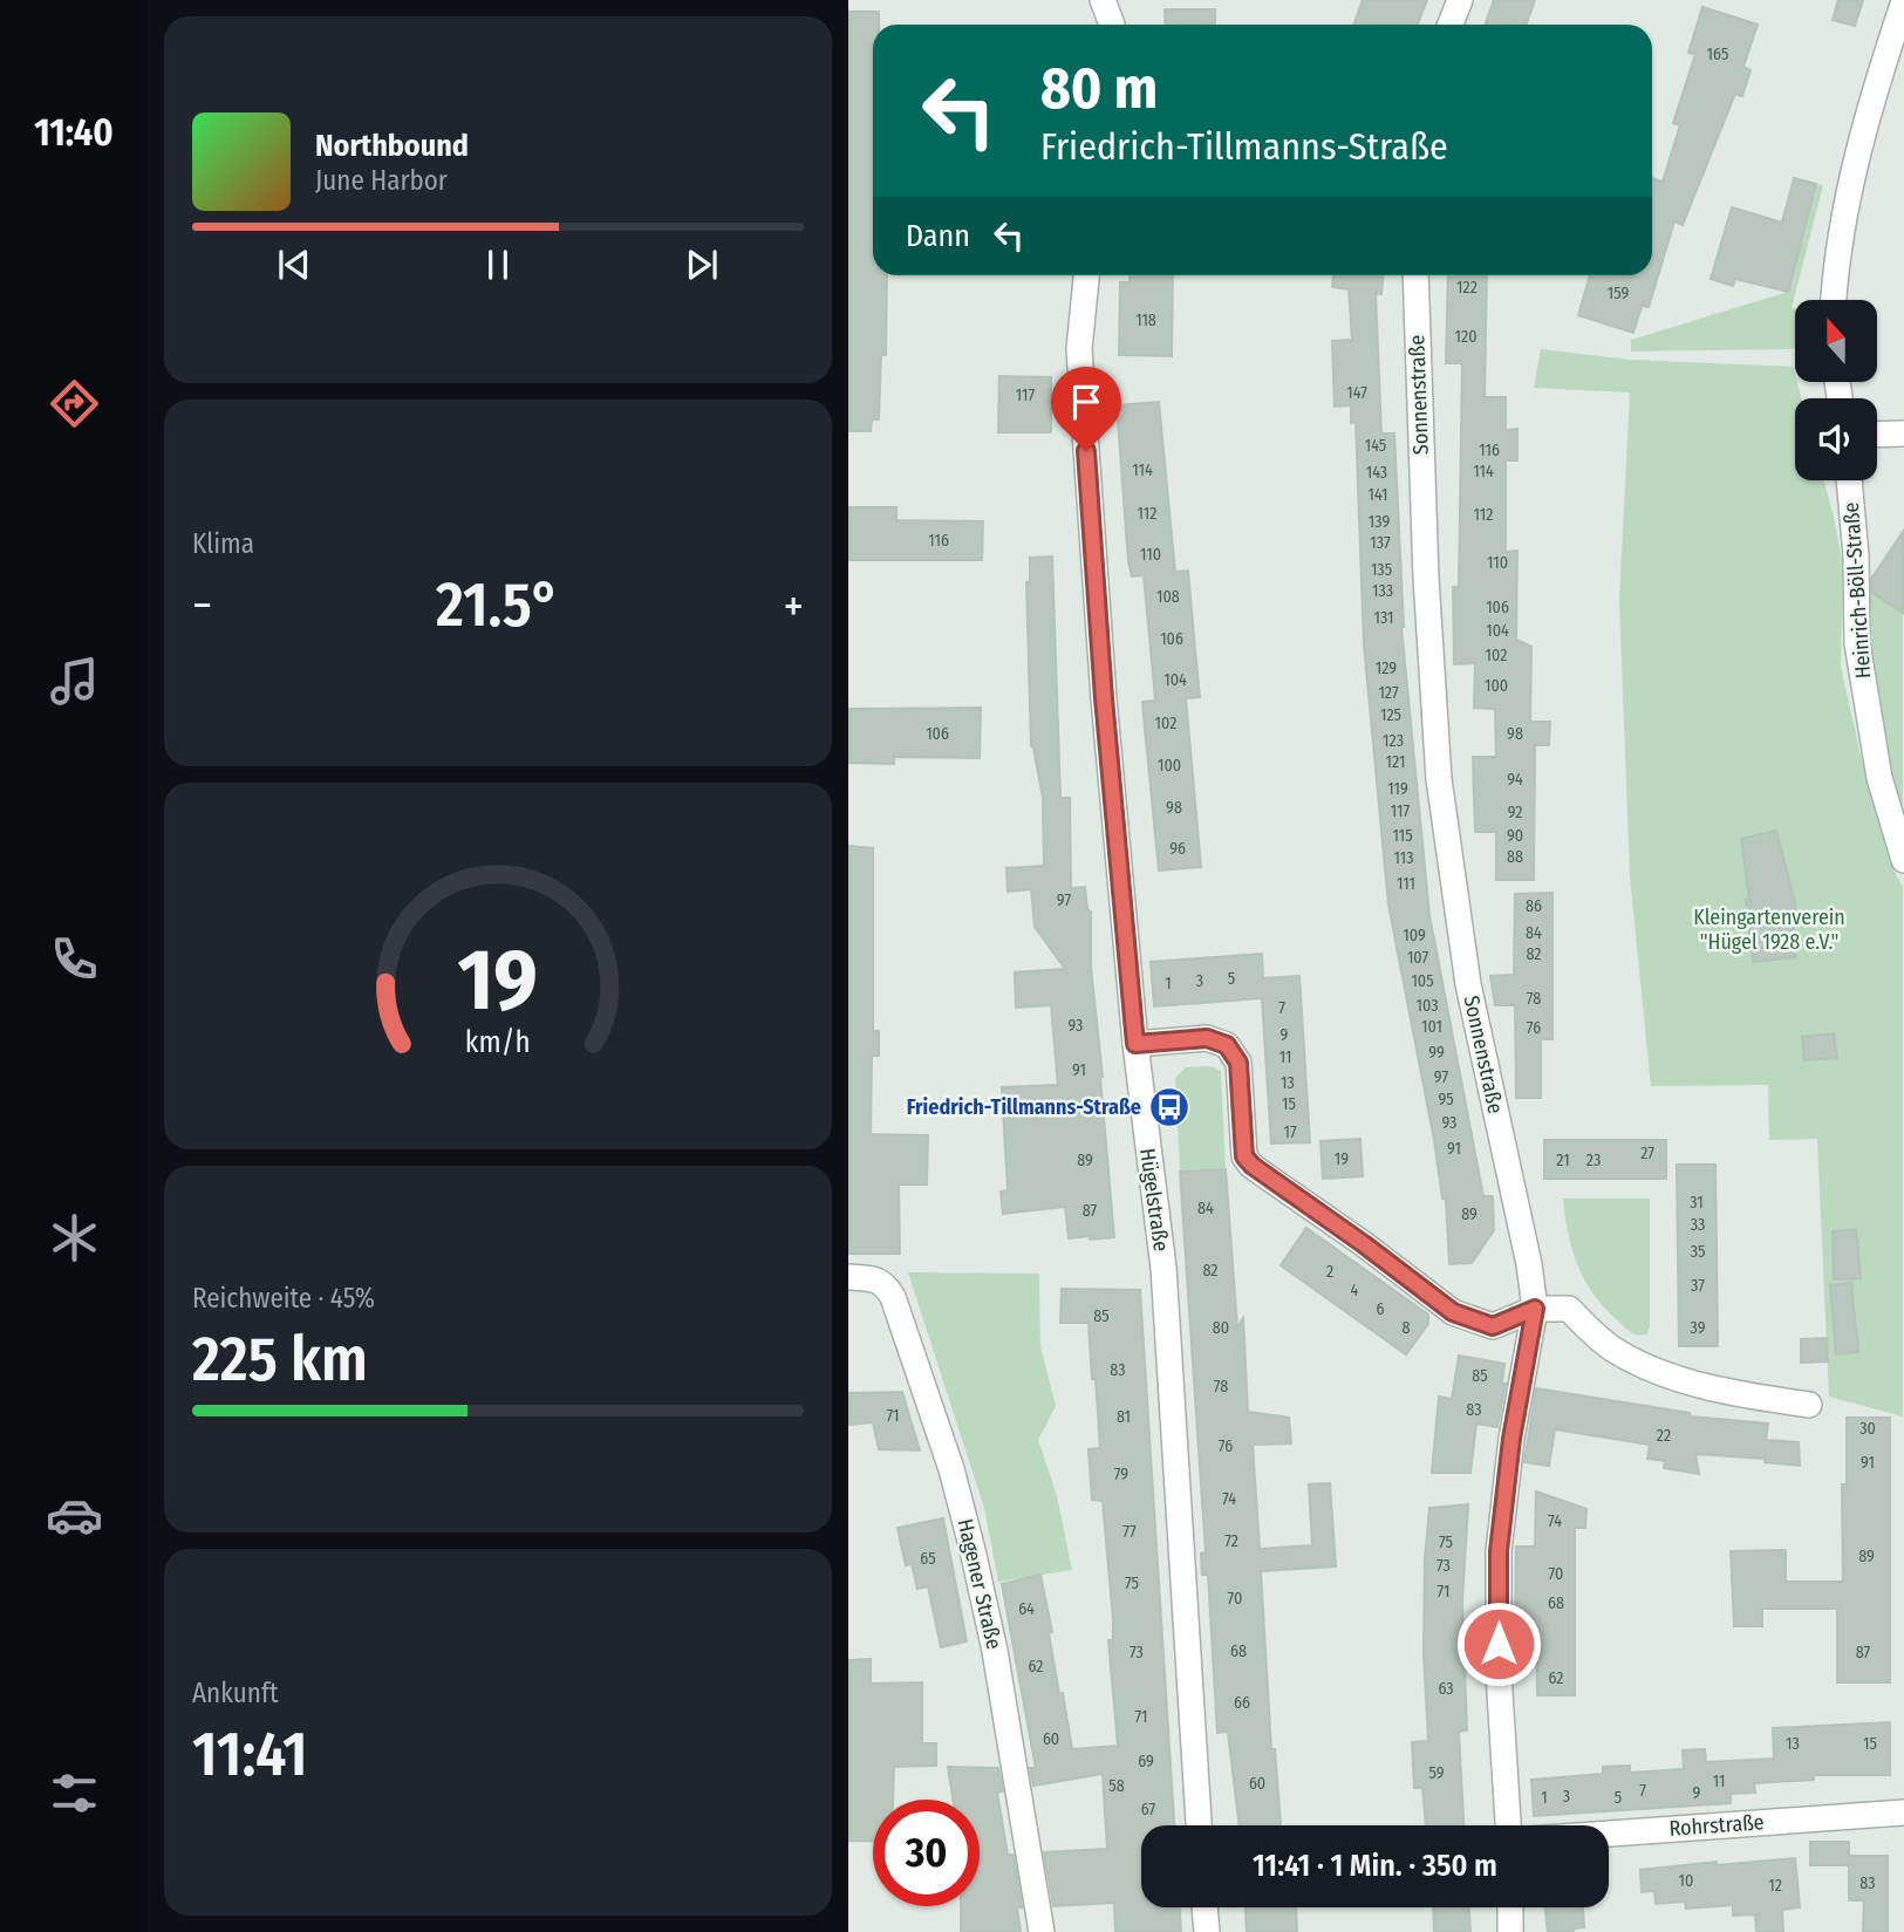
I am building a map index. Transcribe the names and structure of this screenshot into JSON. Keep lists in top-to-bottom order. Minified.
{"streets":{"street":["Sonnenstraße","Heinrich-Böll-Straße","Hügelstraße","Hagener Straße","Rohrstraße"]},"parks":["Kleingartenverein \"Hügel 1928 e.V.\""],"places":{"bus stop":["Friedrich-Tillmanns-Straße"]},"house_numbers":["165","122","159","118","120","147","117","145","116","114","114","143","141","112","112","139","116","137","110","110","135","133","108","106","131","104","106","102","129","104","100","127","125","102","106","98","123","121","100","94","119","98","117","92","115","90","96","88","113","111","97","86","84","109","82","107","5","3","105","1","78","103","7","93","101","76","9","99","11","91","97","13","95","15","93","17","91","27","19","89","21","23","31","84","87","89","33","35","82","2","37","4","6","85","80","8","39","83","85","78","83","71","81","30","22","76","91","79","74","74","77","72","75","89","65","73","70","75","71","70","68","64","68","73","87","62","62","63","66","71","60","13","15","69","59","11","60","58","7","9","3","1","5","67","10","83","12"],"north":"top","page":{"tabs":"11:40","turn":["80 m","Friedrich-Tillmanns-Straße"],"song":["Northbound","June Harbor"],"then":"Dann","tile":["Klima",["Reichweite · 45%","225 km"],["Ankunft","11:41"]],"heat":["−","21.5°","+"],"limit":"30","trip":"11:41 · 1 Min. · 350 m","gauge":["19","km/h"]}}
